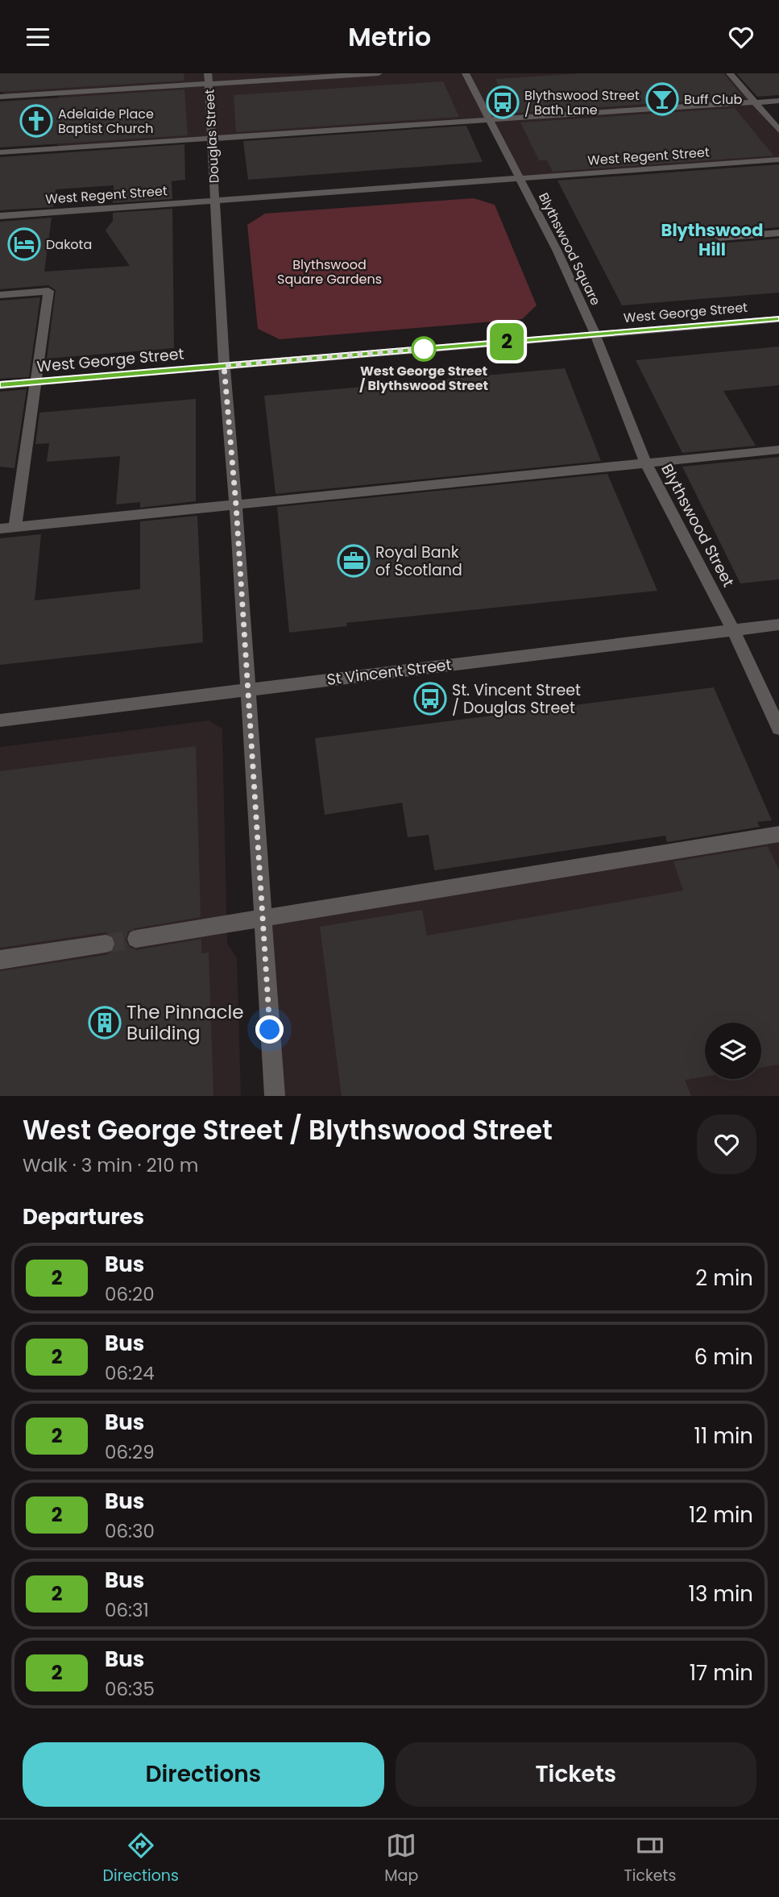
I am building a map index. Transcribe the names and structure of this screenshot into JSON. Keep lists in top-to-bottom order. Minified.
{"streets":{"street":["Douglas Street","West Regent Street","Blythswood Square","West George Street","Blythswood Street","St Vincent Street"]},"crossings":[["Douglas Street","West Regent Street"],["West Regent Street","Blythswood Square"],["Blythswood Square","West George Street"],["Blythswood Square","Blythswood Street"],["West George Street","Blythswood Street"],["Blythswood Street","St Vincent Street"]],"districts":["Blythswood Hill"],"parks":["Blythswood Square Gardens"],"places":{"bar":["Buff Club"],"bus stop":["Blythswood Street / Bath Lane","St. Vincent Street / Douglas Street"],"church":["Adelaide Place Baptist Church"],"hotel":["Dakota"],"other":["West George Street / Blythswood Street"],"office":["Royal Bank of Scotland"],"building":["The Pinnacle Building"]},"lines":["bus line 2"],"page":{"header":"Metrio","on_map":"2","heading":[["West George Street / Blythswood Street","Walk · 3 min · 210 m"],"Departures"],"list":[{"mark":"2","name":"Bus","note":"06:20","value":"2 min"},{"mark":"2","name":"Bus","note":"06:24","value":"6 min"},{"mark":"2","name":"Bus","note":"06:29","value":"11 min"},{"mark":"2","name":"Bus","note":"06:30","value":"12 min"},{"mark":"2","name":"Bus","note":"06:31","value":"13 min"},{"mark":"2","name":"Bus","note":"06:35","value":"17 min"}],"buttons":["Directions","Tickets"],"tabs":["Directions","Map","Tickets"]}}
